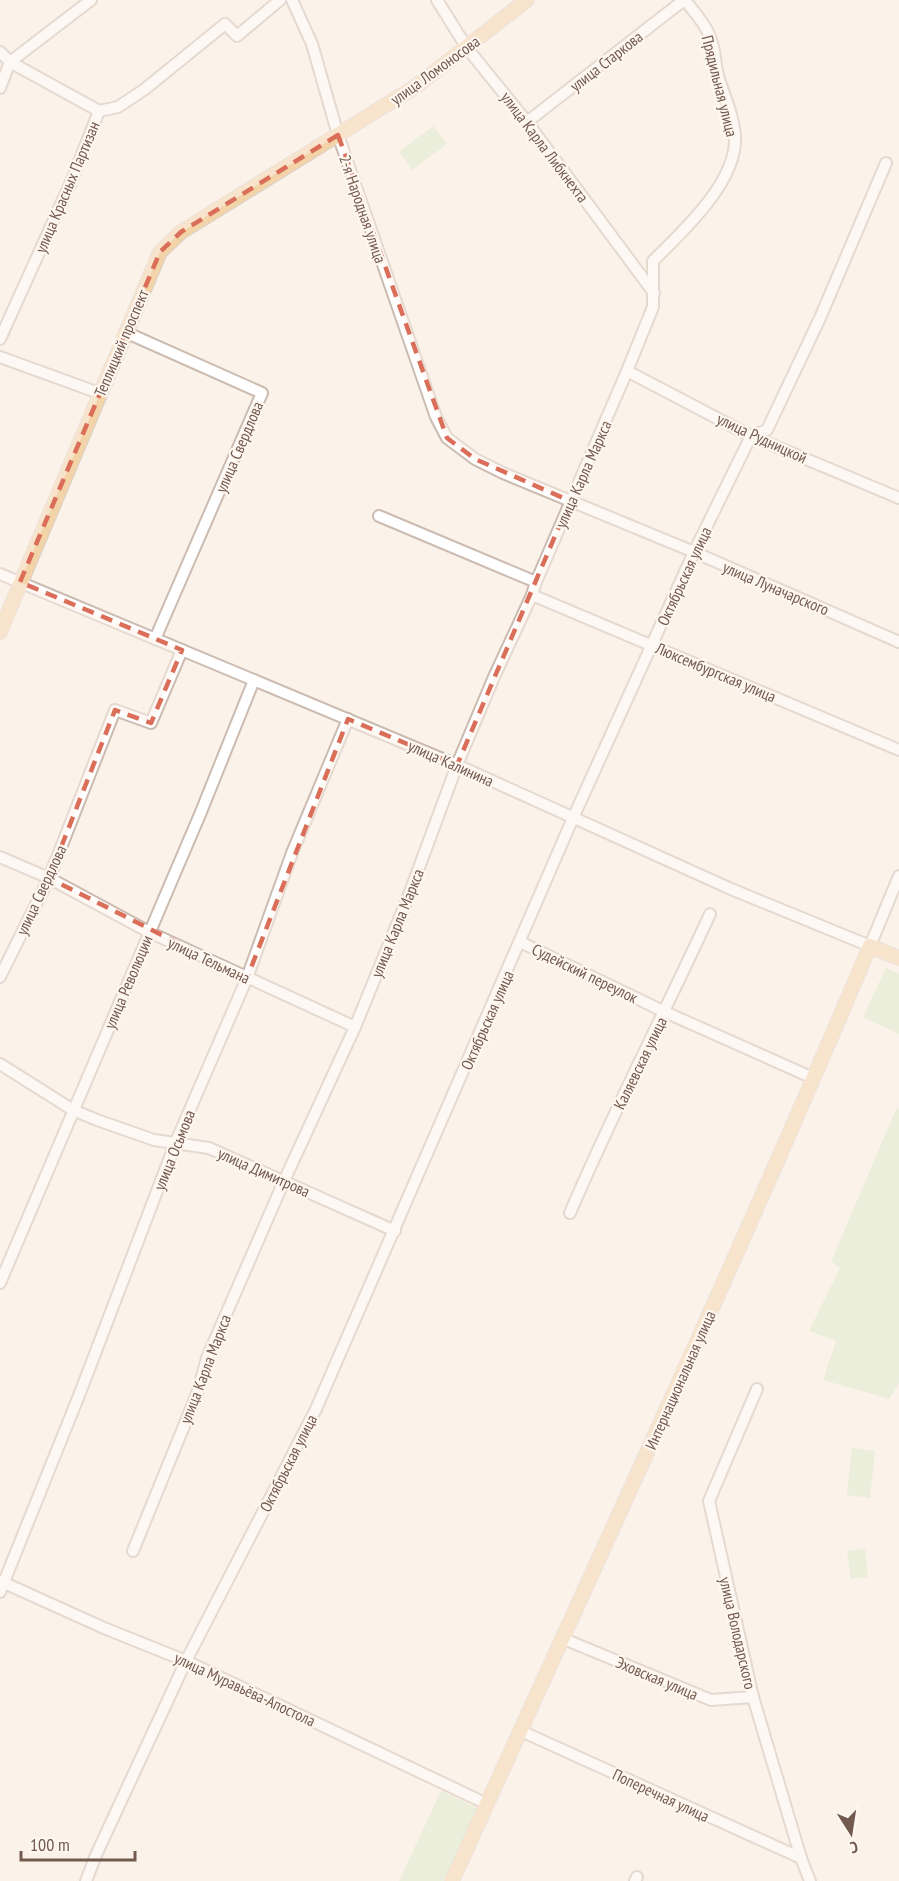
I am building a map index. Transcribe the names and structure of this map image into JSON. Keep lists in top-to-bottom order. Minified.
{"streets":{"main road":["улица Ломоносова","Теплицкий проспект","улица Калинина","Интернациональная улица"],"street":["улица Старкова","Прядильная улица","улица Карла Либкнехта","улица Красных Партизан","2-я Народная улица","улица Рудницкой","улица Свердлова","улица Карла Маркса","Октябрьская улица","улица Луначарского","Люксембургская улица","улица Тельмана","Судейский переулок","улица Революции","Каляевская улица","улица Осьмова","улица Димитрова","улица Володарского","Эховская улица","улица Муравьёва-Апостола","Поперечная улица"]},"crossings":[["улица Старкова","Прядильная улица"],["улица Старкова","улица Карла Либкнехта"],["улица Ломоносова","улица Карла Либкнехта"],["улица Ломоносова","2-я Народная улица"],["улица Ломоносова","Теплицкий проспект"],["Прядильная улица","улица Карла Либкнехта"],["Прядильная улица","улица Карла Маркса"],["улица Карла Либкнехта","улица Карла Маркса"],["2-я Народная улица","Теплицкий проспект"],["2-я Народная улица","улица Луначарского"],["Теплицкий проспект","улица Свердлова"],["Теплицкий проспект","улица Калинина"],["улица Рудницкой","улица Карла Маркса"],["улица Рудницкой","Октябрьская улица"],["улица Свердлова","улица Калинина"],["улица Свердлова","улица Тельмана"],["улица Карла Маркса","улица Луначарского"],["улица Карла Маркса","Люксембургская улица"],["улица Карла Маркса","улица Калинина"],["улица Карла Маркса","улица Тельмана"],["улица Карла Маркса","улица Димитрова"],["Октябрьская улица","улица Луначарского"],["Октябрьская улица","Люксембургская улица"],["Октябрьская улица","улица Калинина"],["Октябрьская улица","Судейский переулок"],["Октябрьская улица","улица Димитрова"],["Октябрьская улица","улица Муравьёва-Апостола"],["улица Калинина","улица Революции"],["улица Калинина","улица Осьмова"],["улица Калинина","Интернациональная улица"],["улица Тельмана","улица Революции"],["улица Тельмана","улица Осьмова"],["Судейский переулок","Каляевская улица"],["Судейский переулок","Интернациональная улица"],["улица Революции","улица Димитрова"],["улица Осьмова","улица Димитрова"],["улица Осьмова","улица Муравьёва-Апостола"],["Интернациональная улица","Эховская улица"],["Интернациональная улица","улица Муравьёва-Апостола"],["Интернациональная улица","Поперечная улица"],["улица Володарского","Эховская улица"],["улица Володарского","Поперечная улица"]],"scale_bar":"100 m","north":"bottom"}
